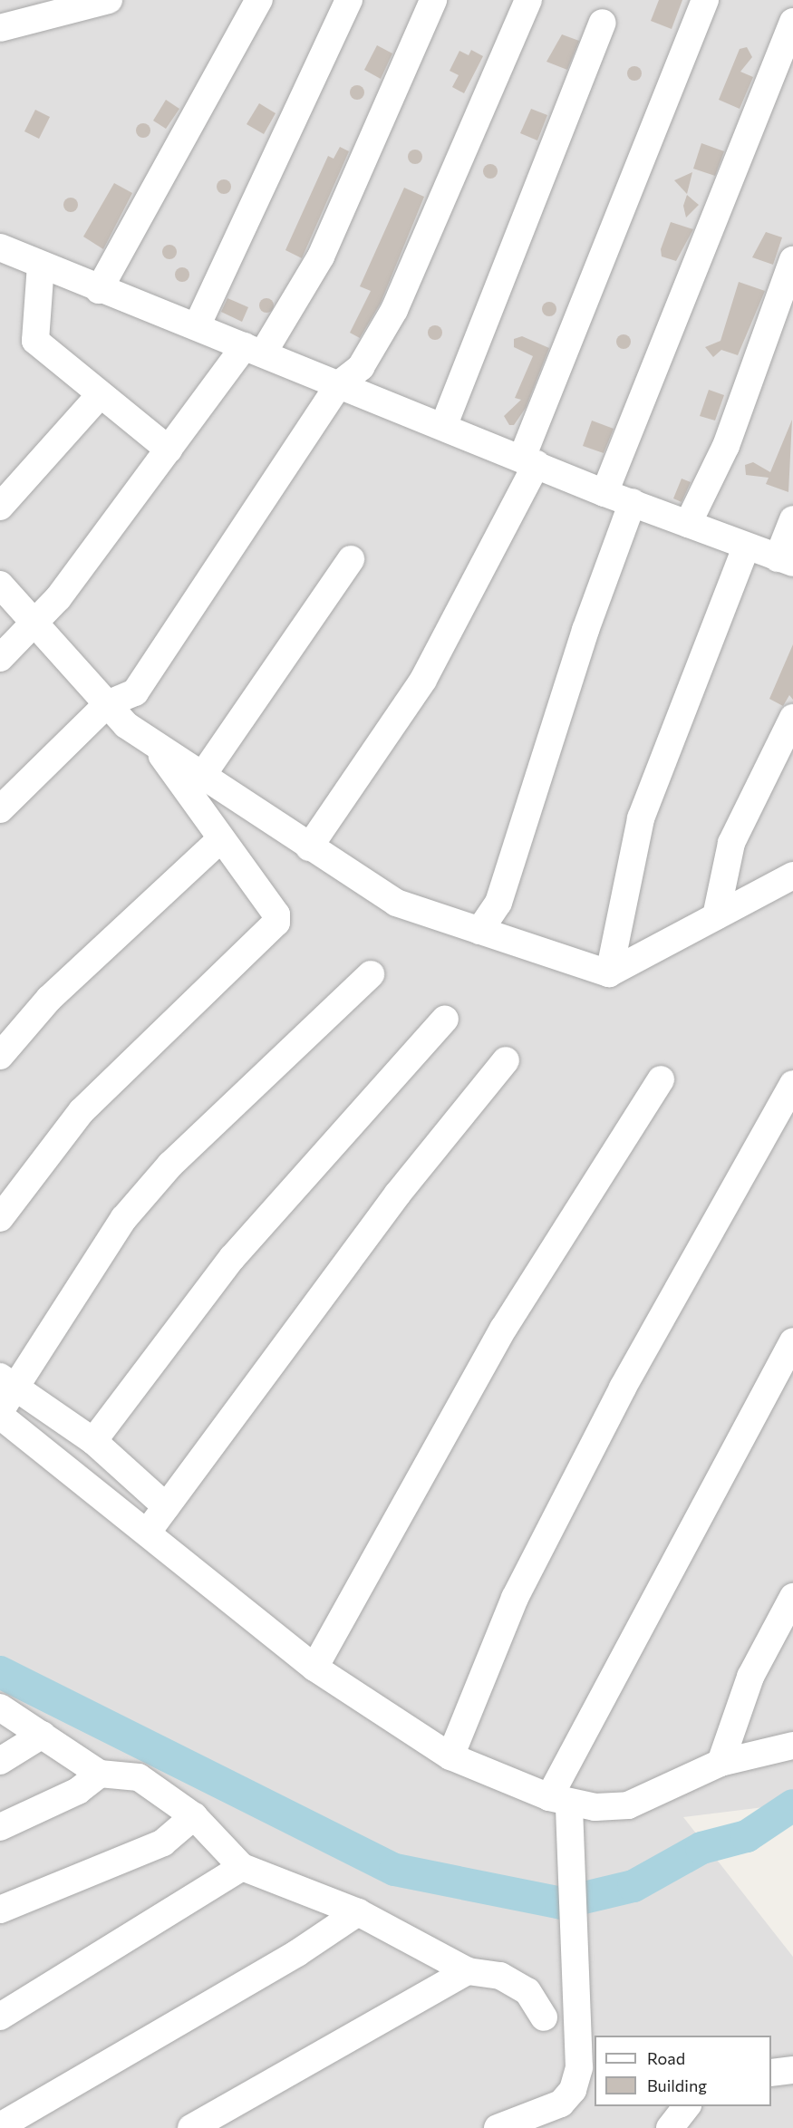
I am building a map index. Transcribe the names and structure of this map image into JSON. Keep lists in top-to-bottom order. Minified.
{"legend":["Road","Building"]}
